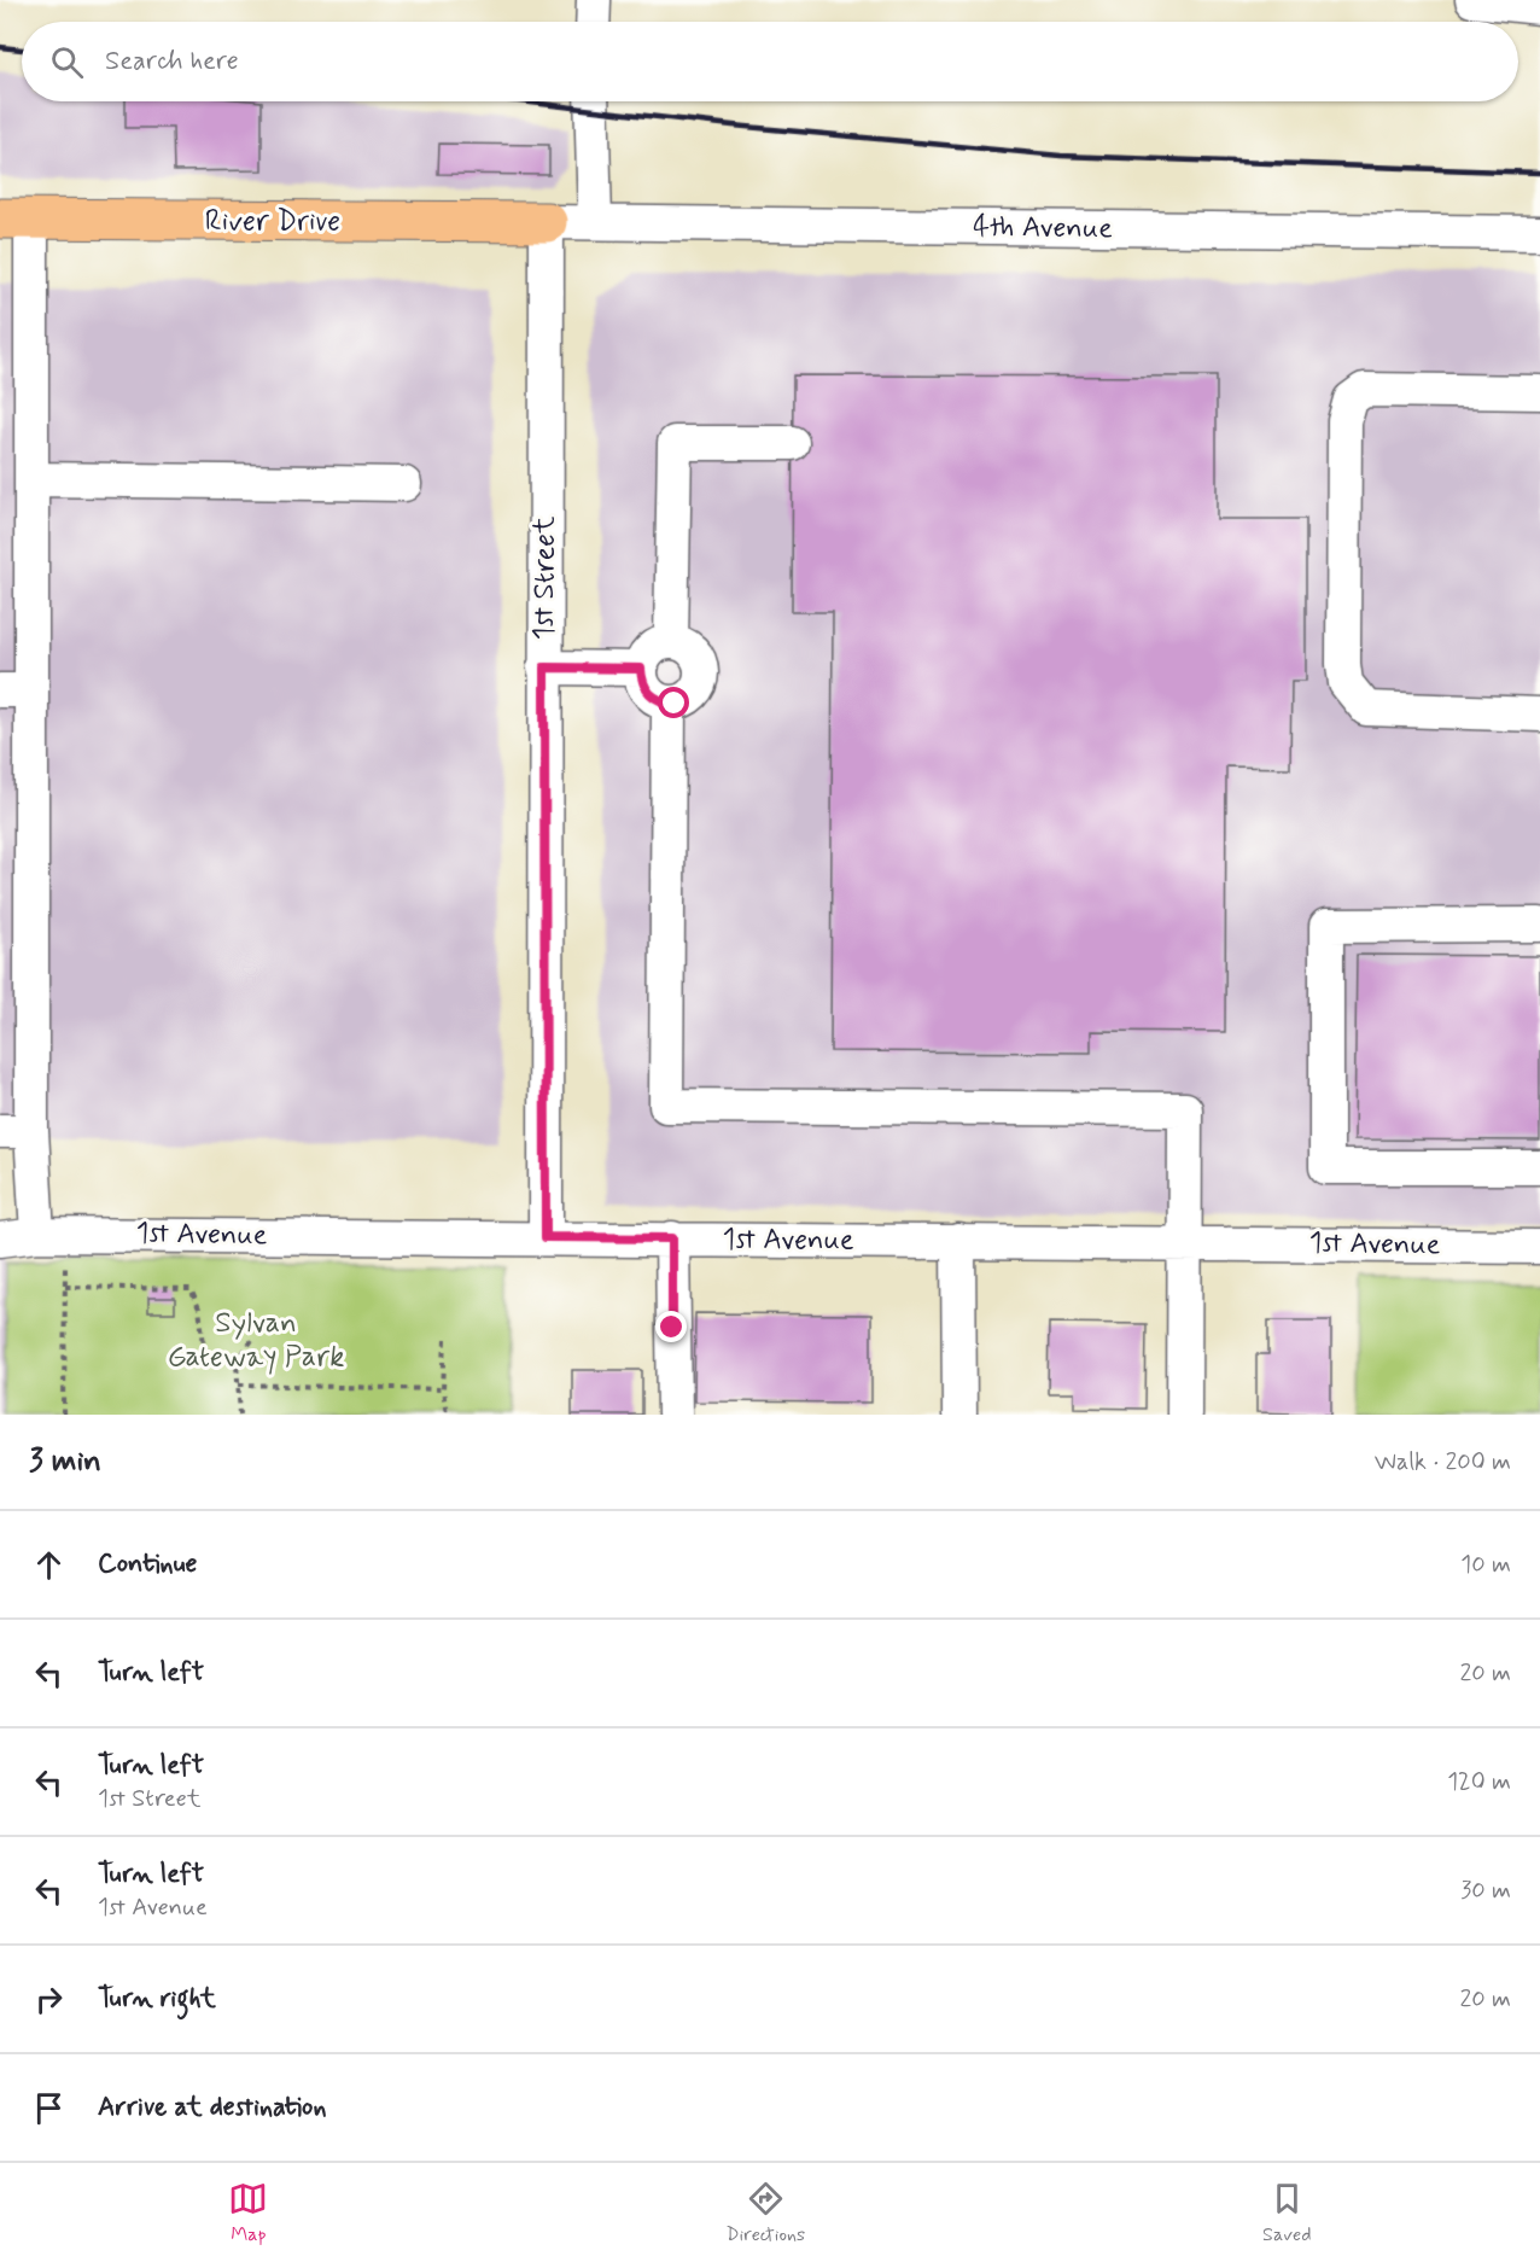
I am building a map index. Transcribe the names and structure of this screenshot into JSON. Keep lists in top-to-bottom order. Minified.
{"streets":{"main road":["River Drive"],"street":["4th Avenue","1st Street","1st Avenue"]},"crossings":[["River Drive","4th Avenue"],["River Drive","1st Street"],["4th Avenue","1st Street"],["1st Street","1st Avenue"]],"parks":["Sylvan Gateway Park"],"page":{"search":"Search here","heading":["3 min","Walk · 200 m"],"list":[["Continue","10 m"],["Turn left","20 m"],["Turn left","1st Street","120 m"],["Turn left","1st Avenue","30 m"],["Turn right","20 m"],"Arrive at destination"],"nav":["Map","Directions","Saved"]}}
